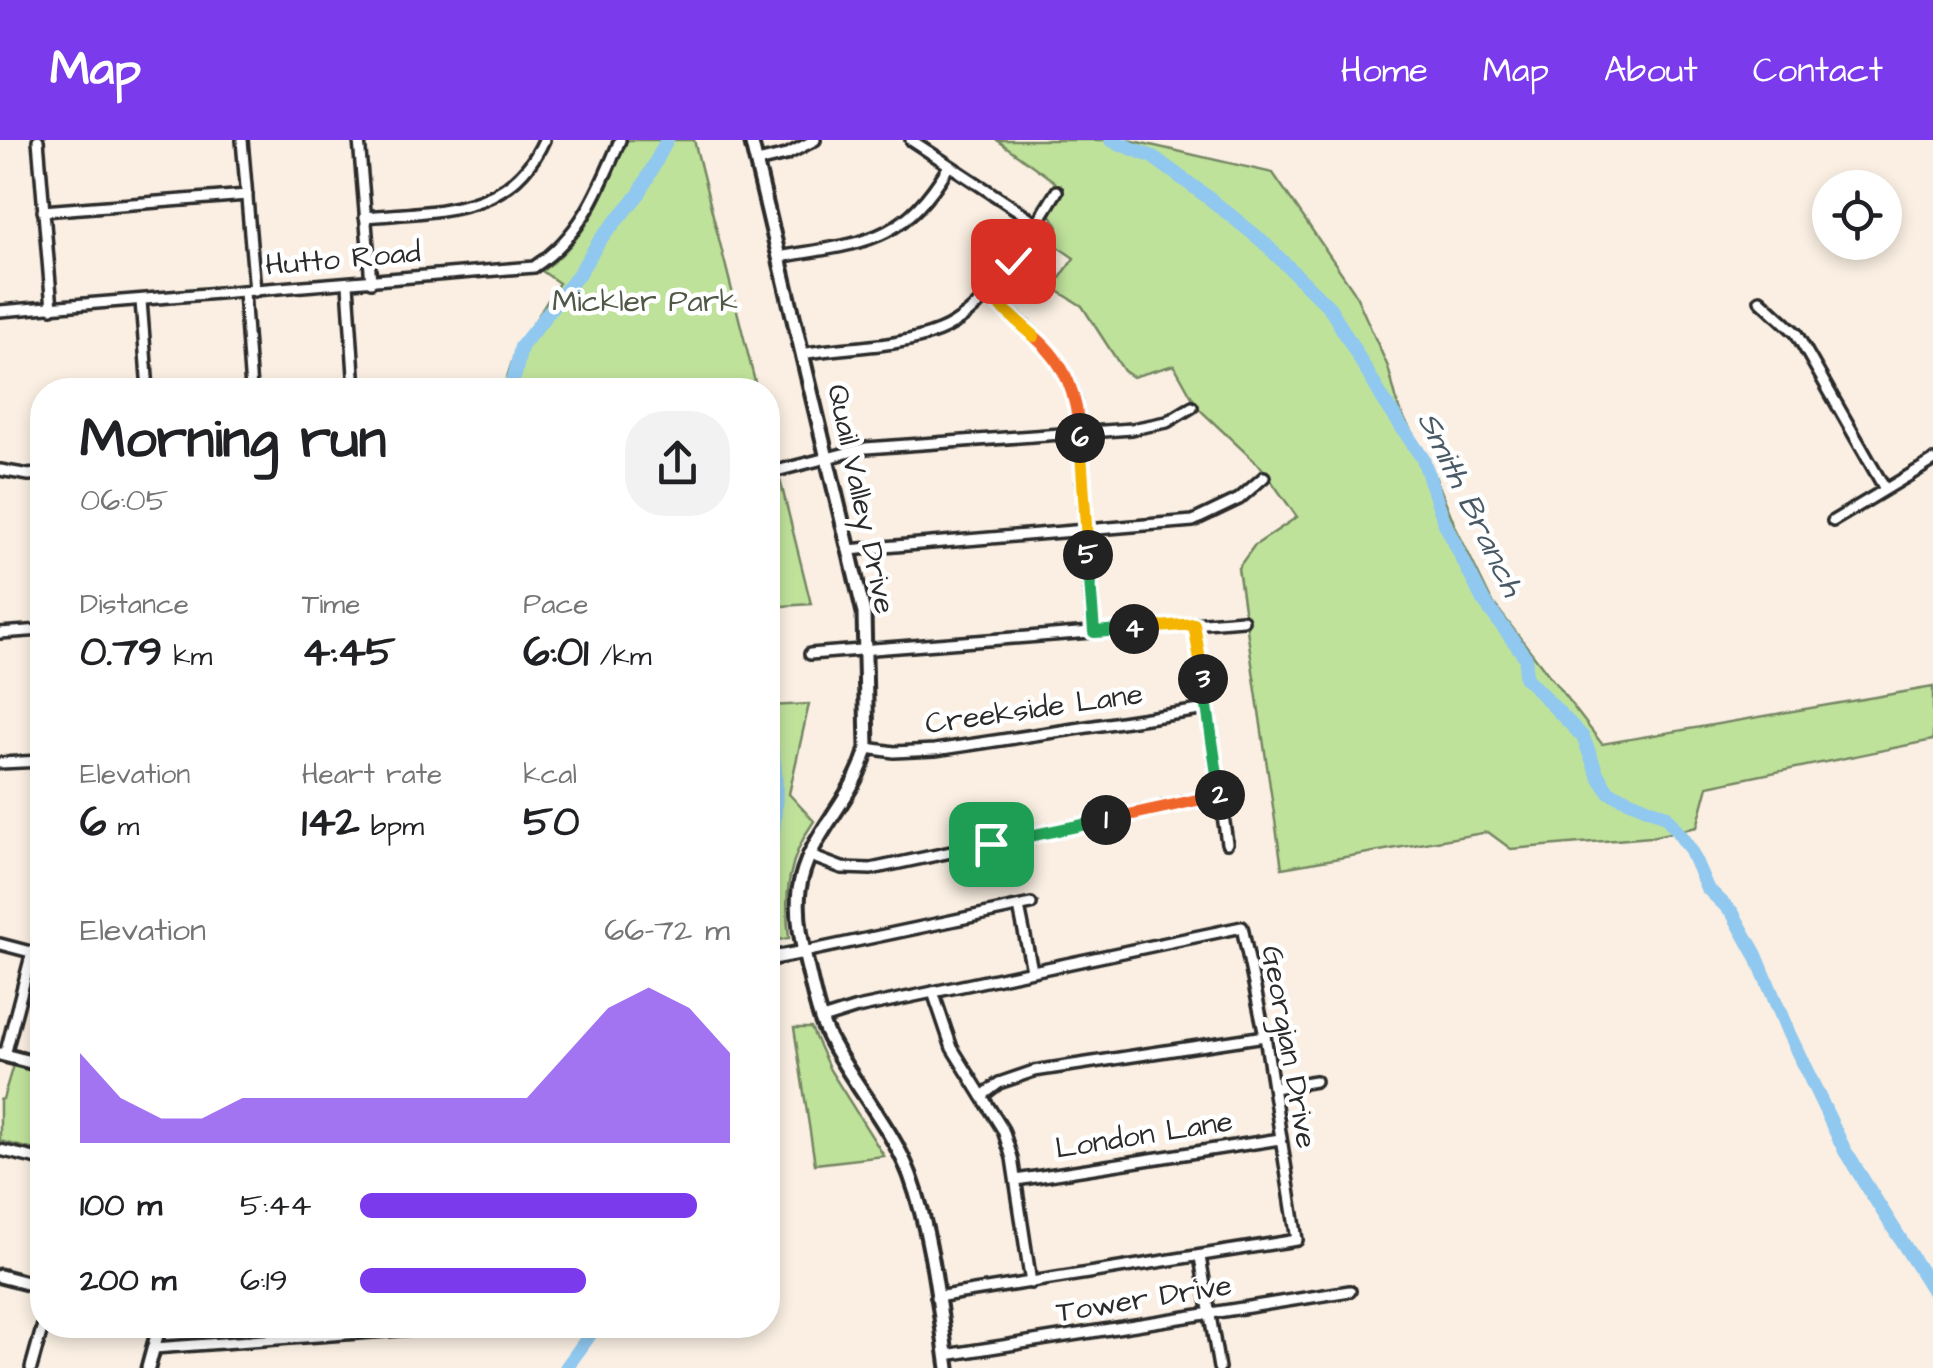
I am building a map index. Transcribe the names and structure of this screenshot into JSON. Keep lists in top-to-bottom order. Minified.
{"streets":{"street":["Hutto Road","Quail Valley Drive","Creekside Lane","Georgian Drive","London Lane","Tower Drive"]},"crossings":[["Quail Valley Drive","Creekside Lane"],["Quail Valley Drive","Georgian Drive"],["Quail Valley Drive","Tower Drive"],["Georgian Drive","London Lane"]],"water":["Smith Branch"],"parks":["Mickler Park"],"page":{"header":"Map","nav":["Home","Map","About","Contact"],"heading":["Morning run","06:05"],"pins":["6","5","4","3","2","1"],"stats":[["Distance","0.79 km"],["Time","4:45"],["Pace","6:01 /km"],["Elevation","6 m"],["Heart rate","142 bpm"],["kcal","50"]],"chart":["Elevation","66–72 m"],"list":[{"name":"100 m","note":"5:44"},{"name":"200 m","note":"6:19"}]}}
